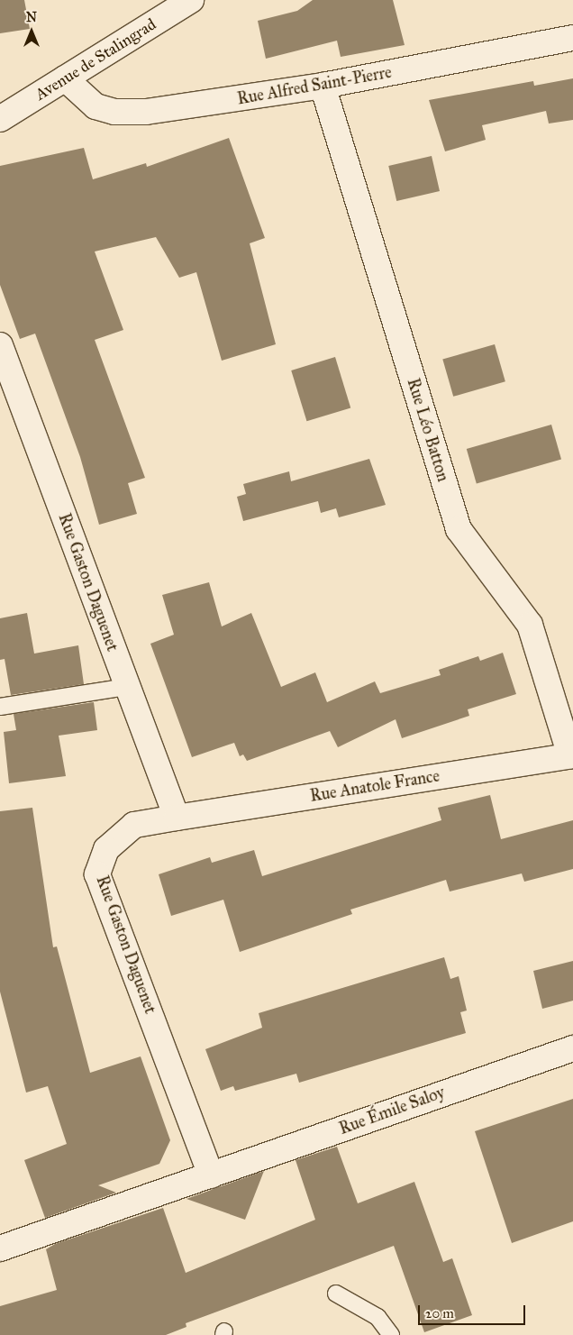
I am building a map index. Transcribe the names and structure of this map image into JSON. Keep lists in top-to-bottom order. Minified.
{"streets":{"street":["Avenue de Stalingrad","Rue Alfred Saint-Pierre","Rue Léo Batton","Rue Gaston Daguenet","Rue Anatole France","Rue Émile Saloy"]},"crossings":[["Avenue de Stalingrad","Rue Alfred Saint-Pierre"],["Rue Alfred Saint-Pierre","Rue Léo Batton"],["Rue Léo Batton","Rue Anatole France"],["Rue Gaston Daguenet","Rue Anatole France"],["Rue Gaston Daguenet","Rue Émile Saloy"]],"scale_bar":"20 m","north":"top"}
